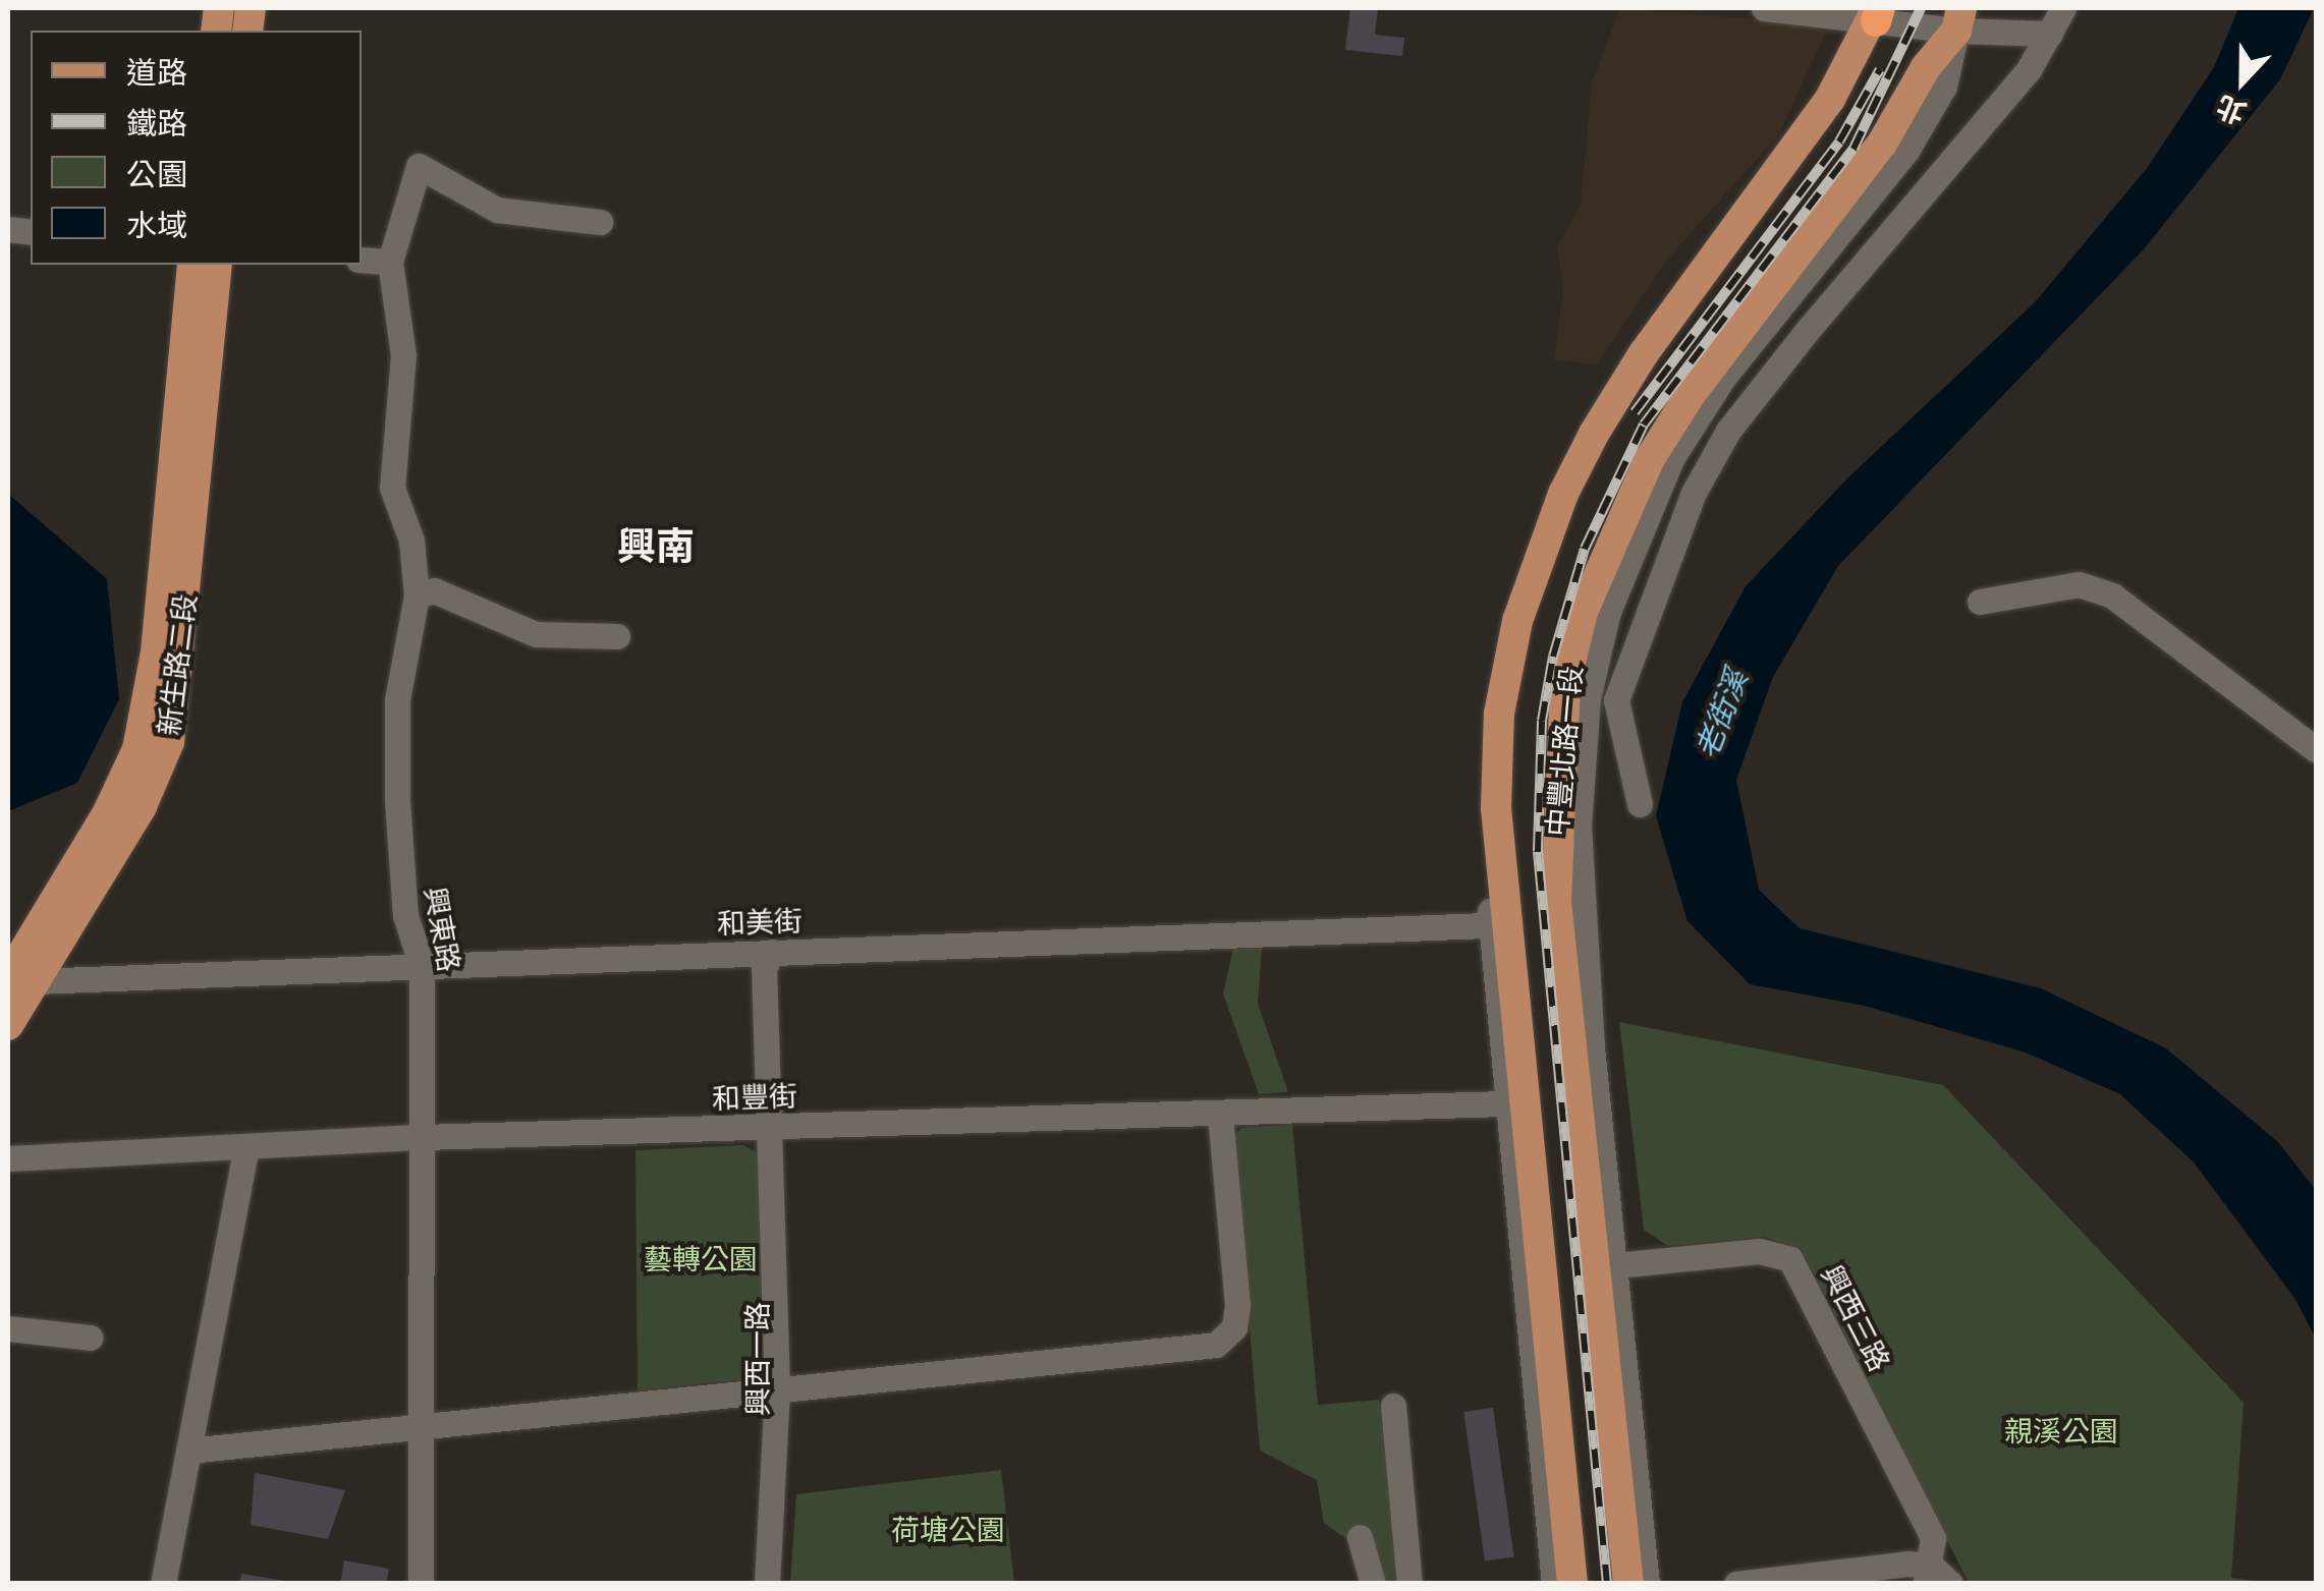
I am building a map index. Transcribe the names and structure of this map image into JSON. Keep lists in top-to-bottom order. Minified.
{"streets":{"main road":["新生路二段","中豐北路一段"],"street":["和美街","興東路","和豐街","興西三路","興西一路"]},"crossings":[["新生路二段","和美街"],["中豐北路一段","興西三路"],["和美街","興東路"],["和美街","興西一路"],["興東路","和豐街"],["和豐街","興西一路"]],"districts":["興南"],"water":["老街溪"],"parks":["藝轉公園","親溪公園","荷塘公園"],"legend":["道路","鐵路","公園","水域"],"north":"bottom"}
